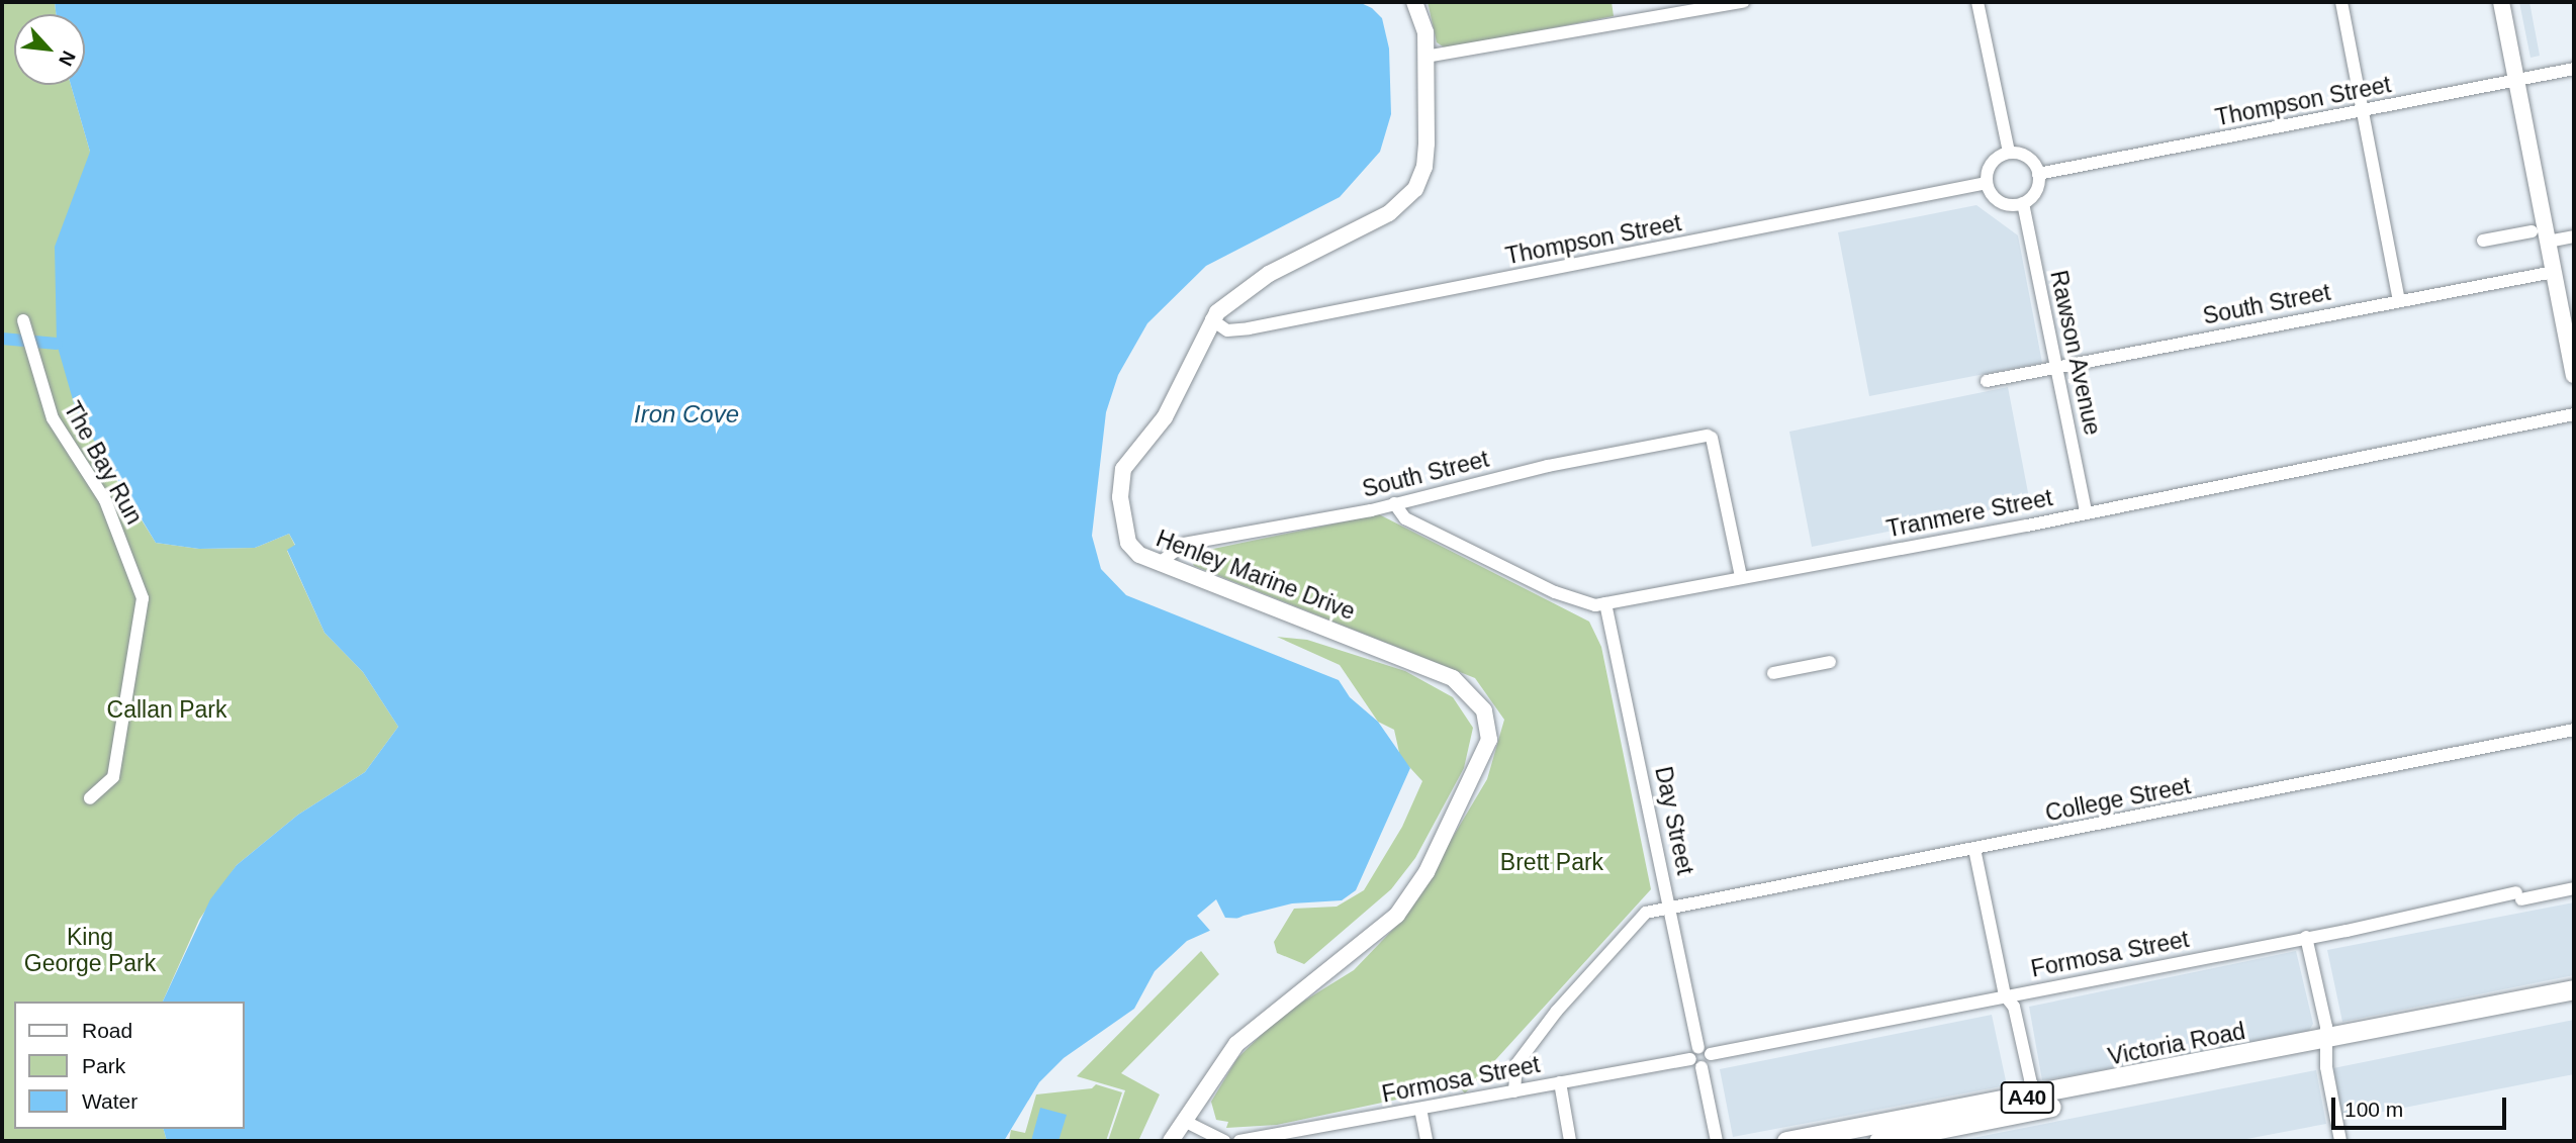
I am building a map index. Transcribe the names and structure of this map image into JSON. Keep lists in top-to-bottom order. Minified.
{"streets":{"highway":["Victoria Road","A40"],"main road":["Henley Marine Drive"],"street":["Thompson Street","South Street","Rawson Avenue","The Bay Run","Tranmere Street","College Street","Day Street","Formosa Street"]},"crossings":[["Thompson Street","Rawson Avenue"],["Thompson Street","Henley Marine Drive"],["South Street","Rawson Avenue"],["South Street","Tranmere Street"],["South Street","Henley Marine Drive"],["Rawson Avenue","Tranmere Street"],["Tranmere Street","Day Street"],["College Street","Day Street"],["College Street","Formosa Street"]],"water":["Iron Cove"],"parks":["Callan Park","Brett Park","King George Park"],"legend":["Road","Park","Water"],"scale_bar":"100 m","north":"bottom right"}
